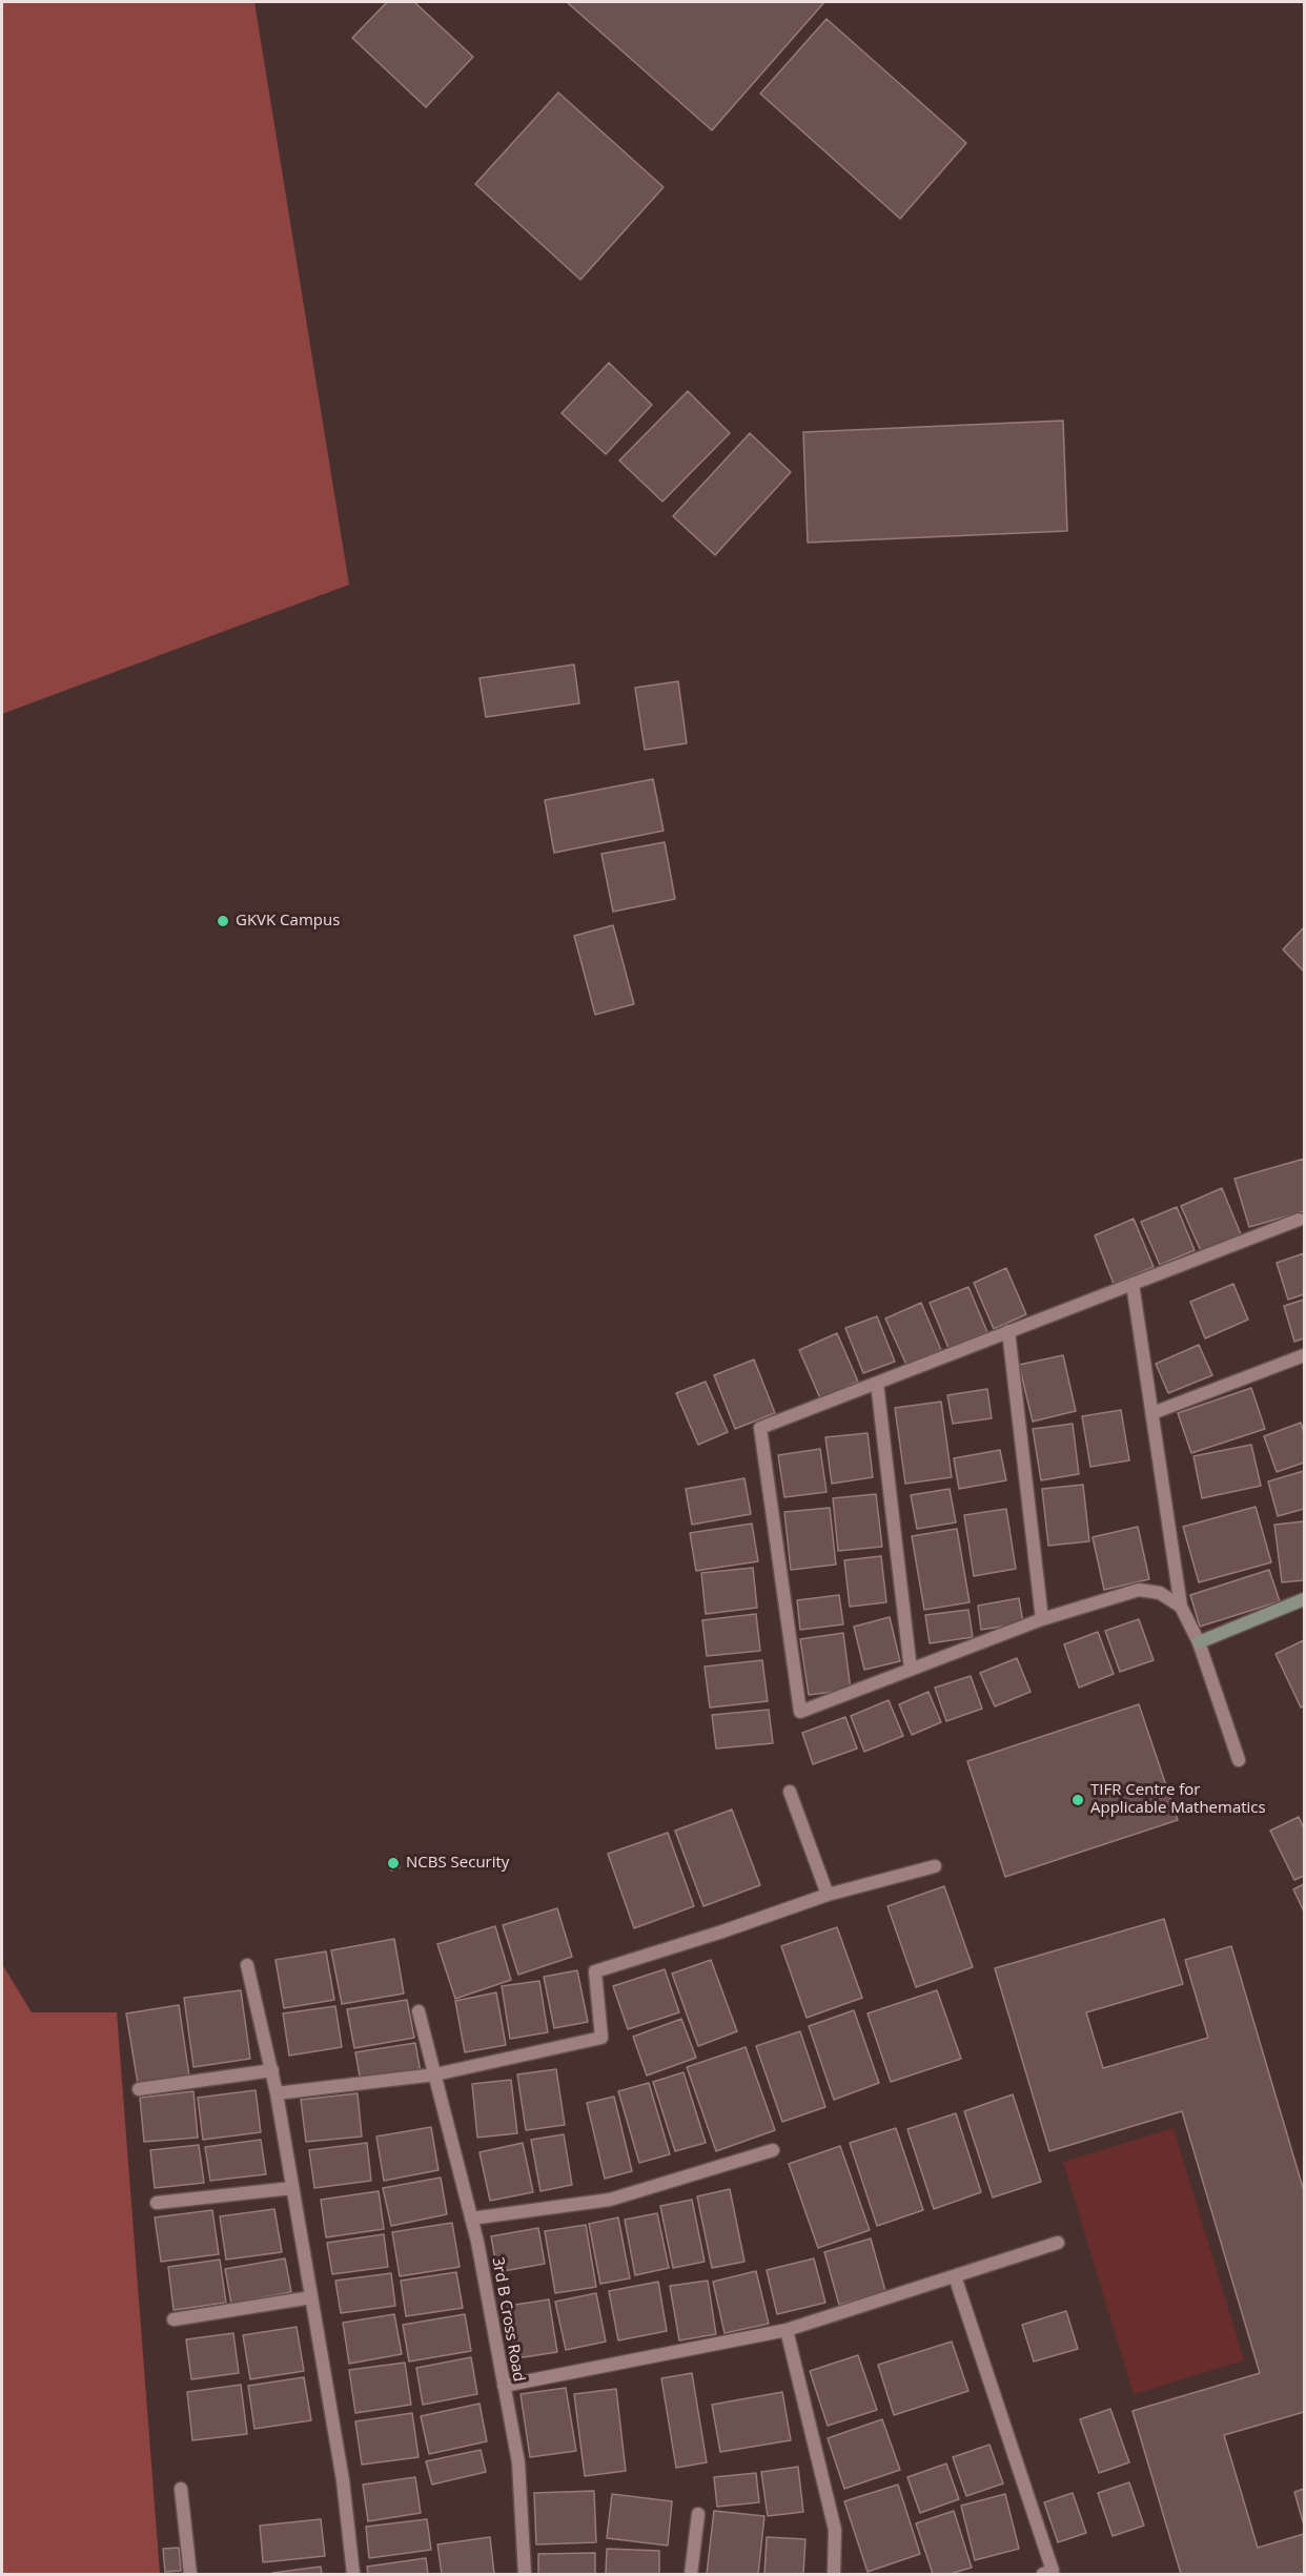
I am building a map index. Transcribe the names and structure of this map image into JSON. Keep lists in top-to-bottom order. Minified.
{"streets":{"street":["3rd B Cross Road"]},"places":["GKVK Campus","TIFR Centre for Applicable Mathematics","NCBS Security"]}
